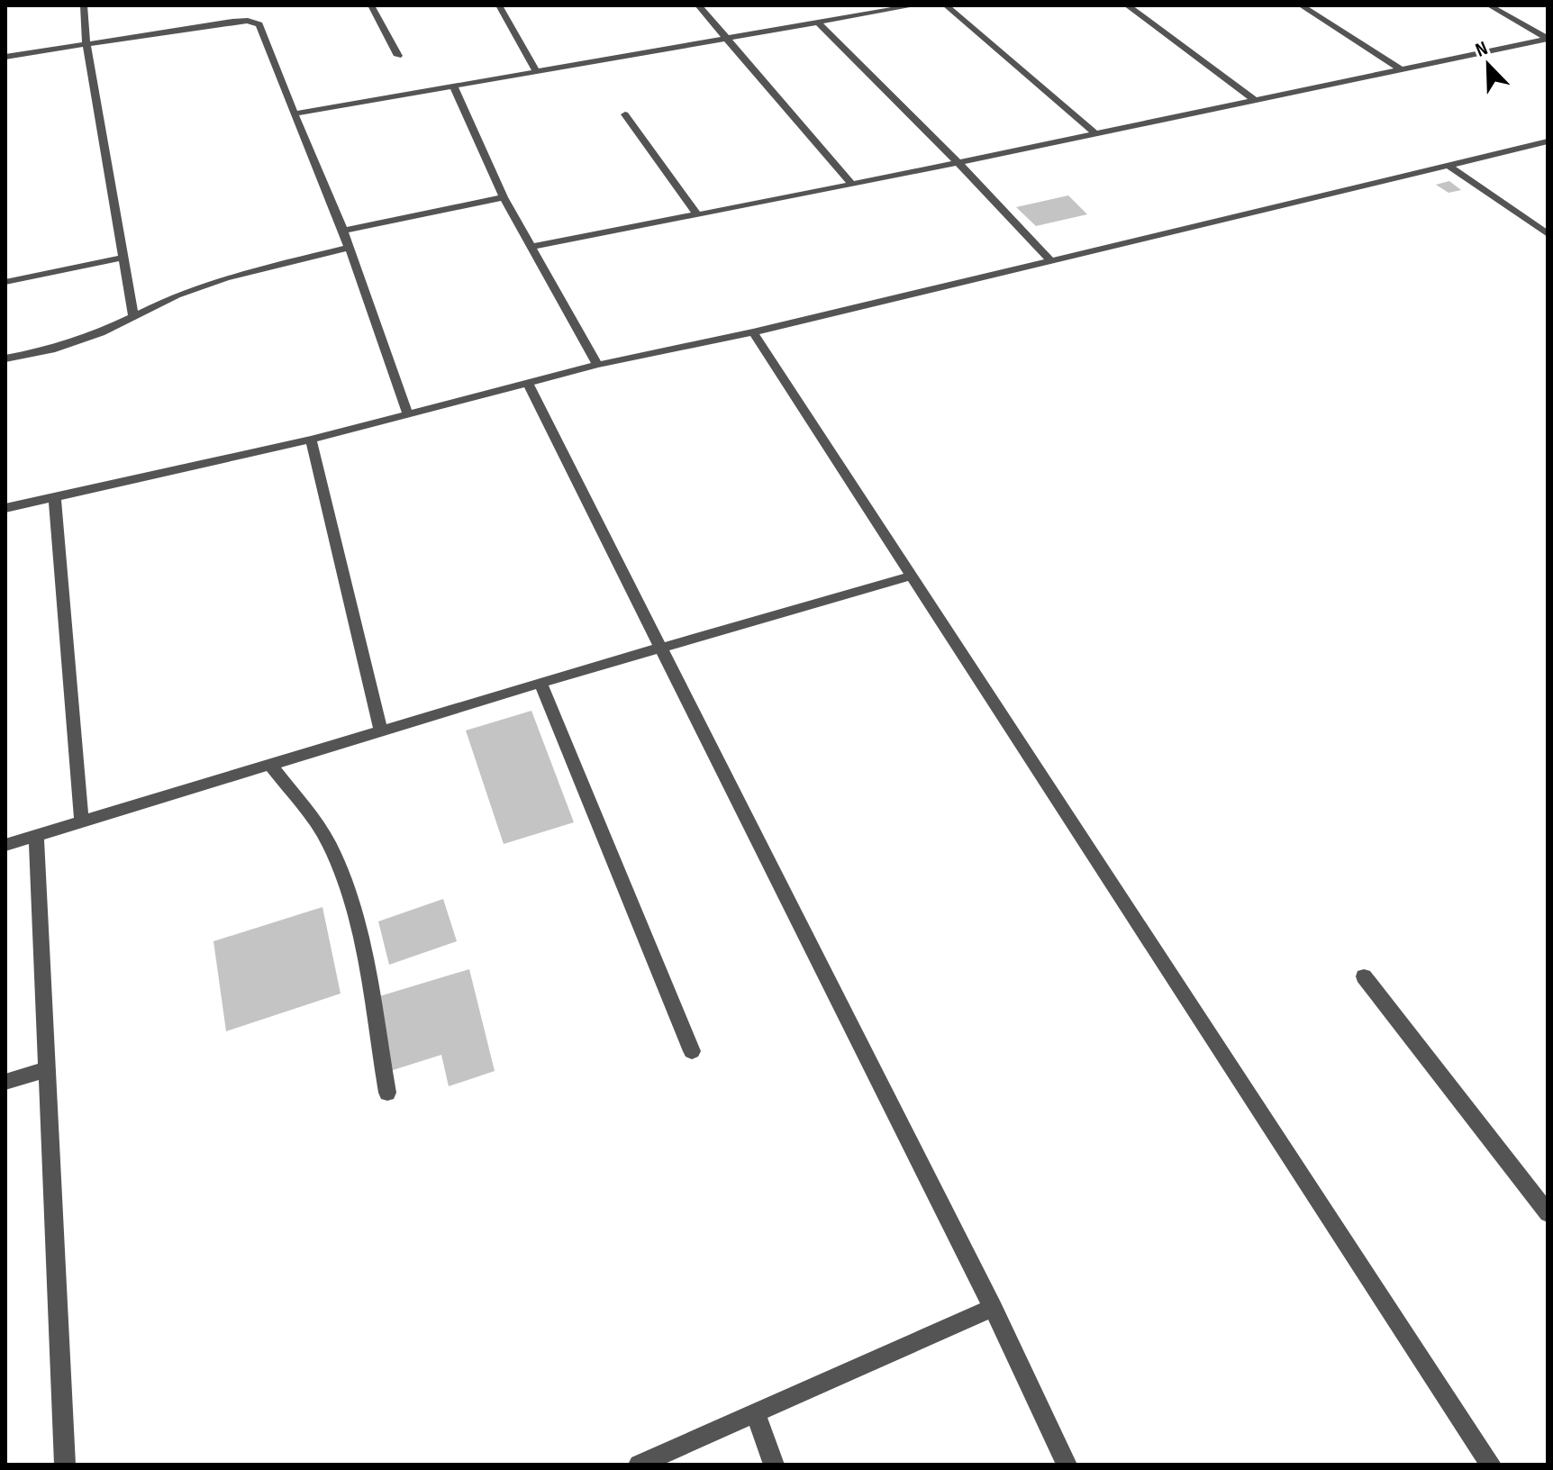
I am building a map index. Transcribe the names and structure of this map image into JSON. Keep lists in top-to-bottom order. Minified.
{"north":"top left"}
